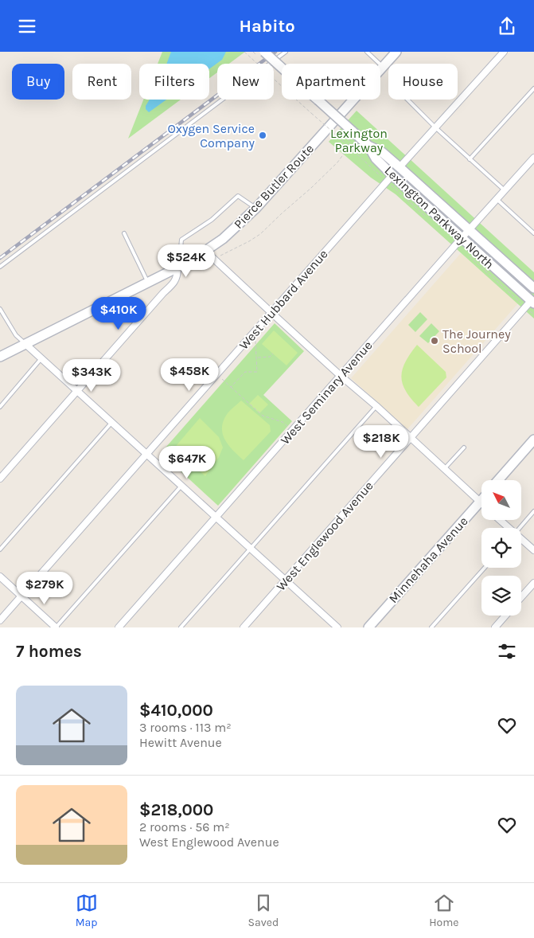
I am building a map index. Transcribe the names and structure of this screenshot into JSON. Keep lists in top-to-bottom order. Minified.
{"streets":{"main road":["Pierce Butler Route","Lexington Parkway North","Minnehaha Avenue"],"street":["West Hubbard Avenue","West Seminary Avenue","West Englewood Avenue"]},"crossings":[["Lexington Parkway North","West Hubbard Avenue"],["Lexington Parkway North","West Seminary Avenue"],["Lexington Parkway North","West Englewood Avenue"]],"parks":["Lexington Parkway"],"places":["Oxygen Service Company","The Journey School"],"north":"top left","page":{"header":"Habito","chip":["Buy","Rent","Filters","New","Apartment","House"],"price":["$524K","$410K","$458K","$343K","$218K","$647K","$279K"],"heading":"7 homes","list":[{"name":"$410,000","note":"3 rooms · 113 m² · Hewitt Avenue"},{"name":"$218,000","note":"2 rooms · 56 m² · West Englewood Avenue"}],"tabs":["Map","Saved","Home"]}}
